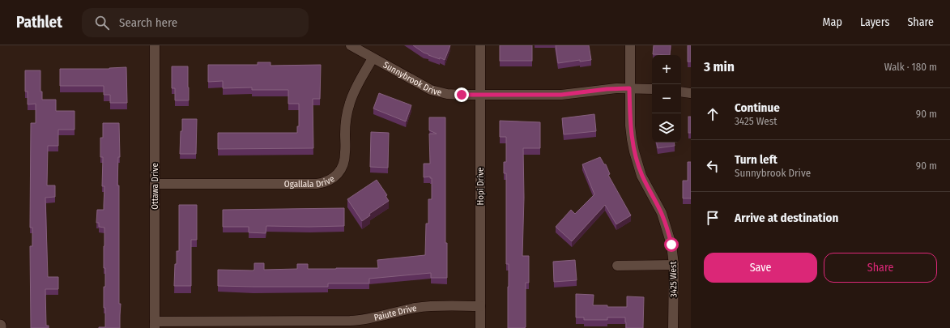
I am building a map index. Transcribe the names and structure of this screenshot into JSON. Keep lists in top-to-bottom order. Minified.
{"streets":{"street":["Sunnybrook Drive","Ogallala Drive","Ottawa Drive","Hopi Drive","3425 West","Paiute Drive"]},"crossings":[["Sunnybrook Drive","Ogallala Drive"],["Sunnybrook Drive","Hopi Drive"],["Sunnybrook Drive","3425 West"],["Ogallala Drive","Ottawa Drive"],["Ottawa Drive","Paiute Drive"],["Hopi Drive","Paiute Drive"]],"page":{"header":"Pathlet","search":"Search here","nav":["Map","Layers","Share"],"heading":["3 min","Walk · 180 m"],"map_buttons":["+","−"],"list":[["Continue","3425 West","90 m"],["Turn left","Sunnybrook Drive","90 m"],"Arrive at destination"],"buttons":["Save","Share"]}}
